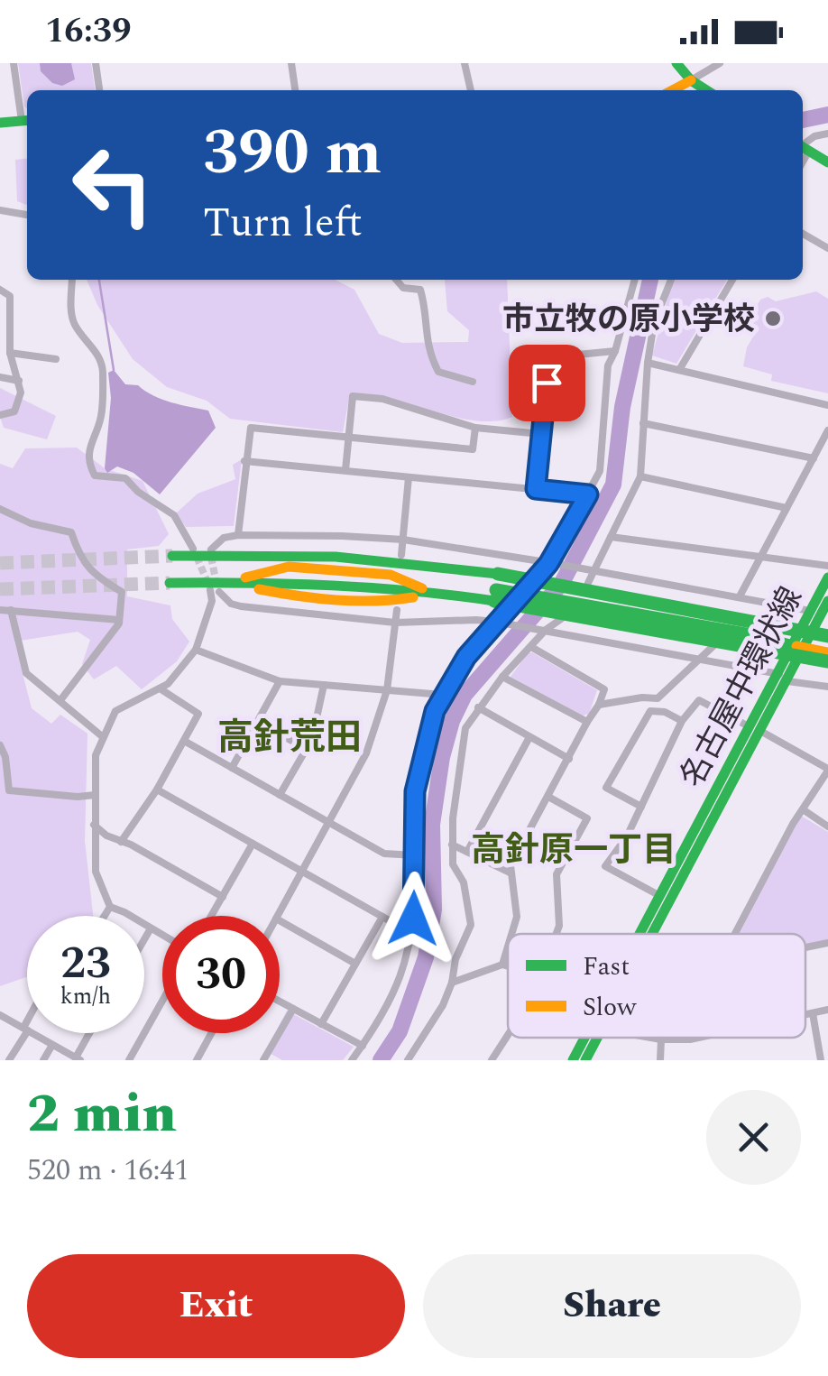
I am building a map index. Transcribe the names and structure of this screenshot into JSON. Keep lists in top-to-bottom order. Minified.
{"streets":{"main road":["名古屋中環状線"]},"districts":["高針荒田","高針原一丁目"],"places":["市立牧の原小学校"],"legend":["Fast","Slow"],"page":{"status":"16:39","turn":["390 m","Turn left"],"speed":"23 km/h","limit":"30","heading":["2 min","520 m · 16:41"],"buttons":["Exit","Share"]}}
